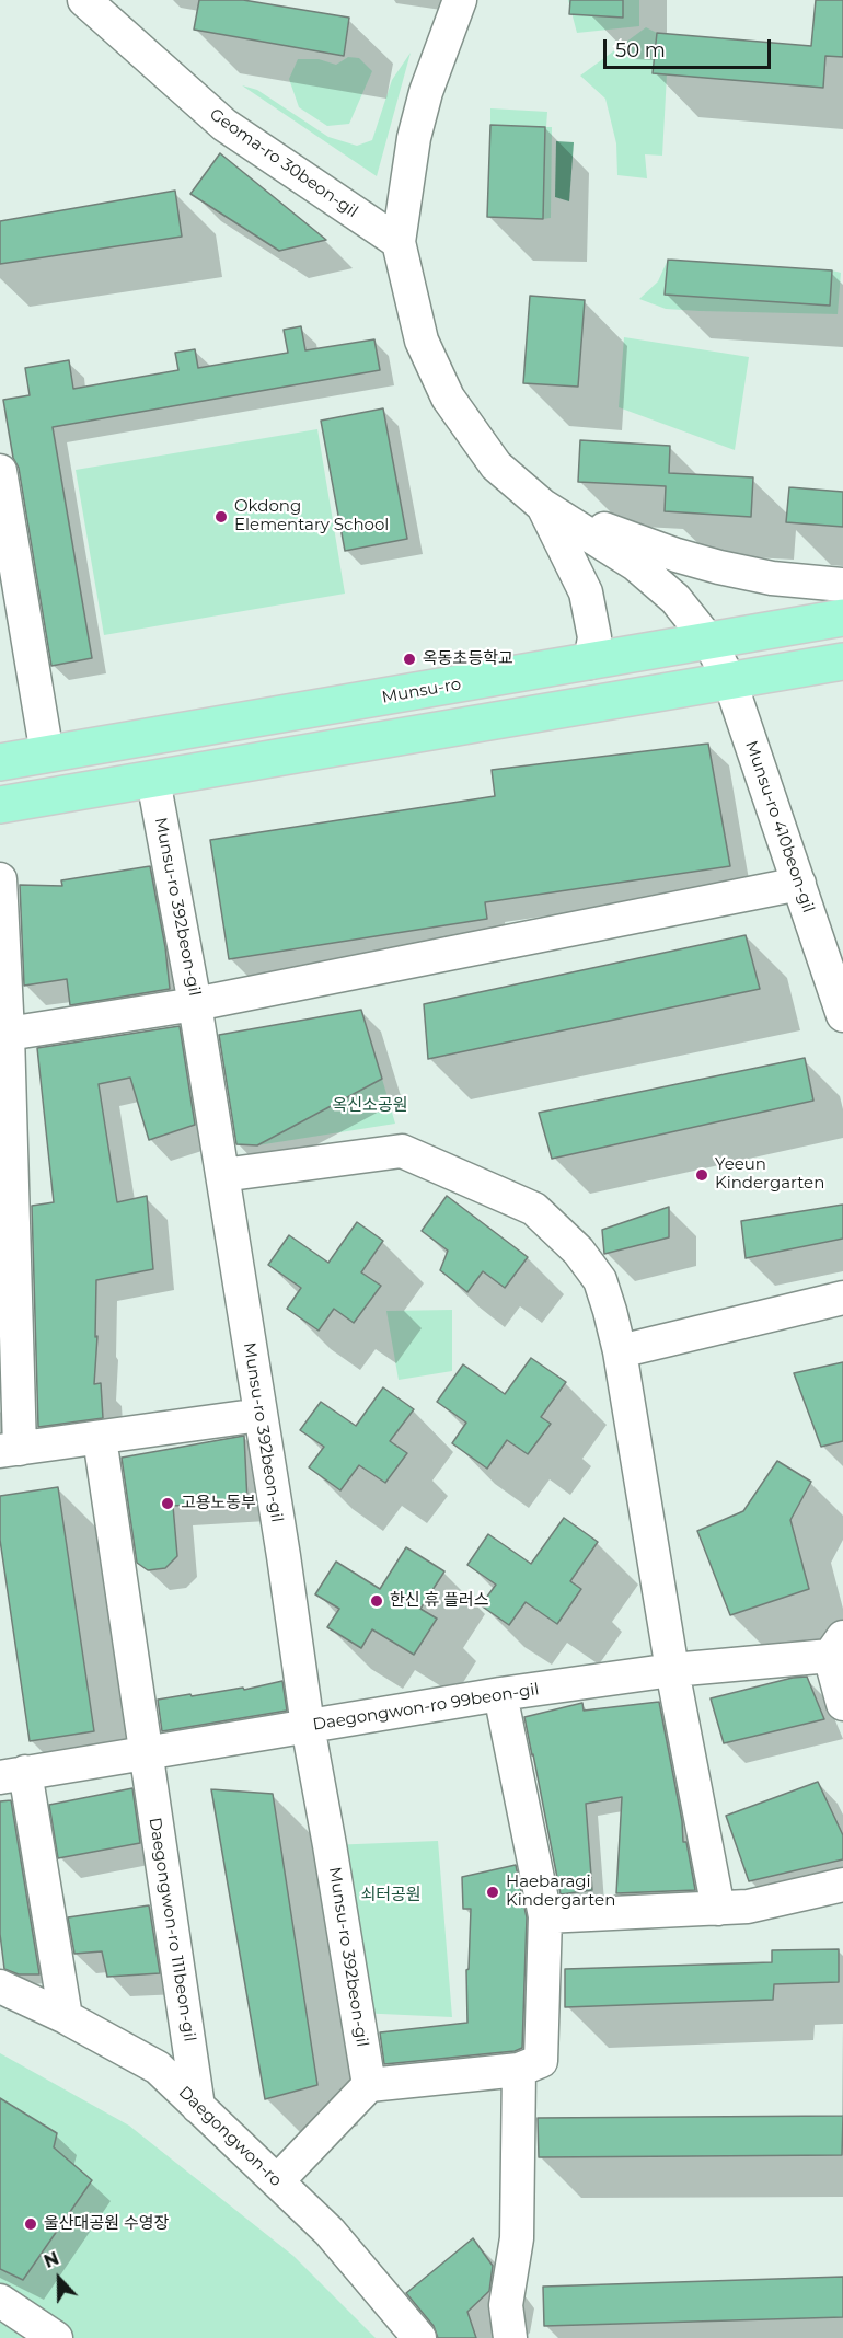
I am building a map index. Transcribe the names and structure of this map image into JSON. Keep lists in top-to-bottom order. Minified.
{"streets":{"main road":["Munsu-ro"],"street":["Geoma-ro 30beon-gil","Munsu-ro 410beon-gil","Munsu-ro 392beon-gil","Daegongwon-ro 99beon-gil","Daegongwon-ro 111beon-gil","Daegongwon-ro"]},"crossings":[["Munsu-ro","Munsu-ro 410beon-gil"],["Munsu-ro 392beon-gil","Daegongwon-ro 99beon-gil"],["Daegongwon-ro 99beon-gil","Daegongwon-ro 111beon-gil"],["Daegongwon-ro 111beon-gil","Daegongwon-ro"]],"parks":["옥신소공원","쇠터공원"],"places":["Okdong Elementary School","옥동초등학교","Yeeun Kindergarten","고용노동부","한신 휴 플러스","Haebaragi Kindergarten","울산대공원 수영장"],"scale_bar":"50 m","north":"top"}
